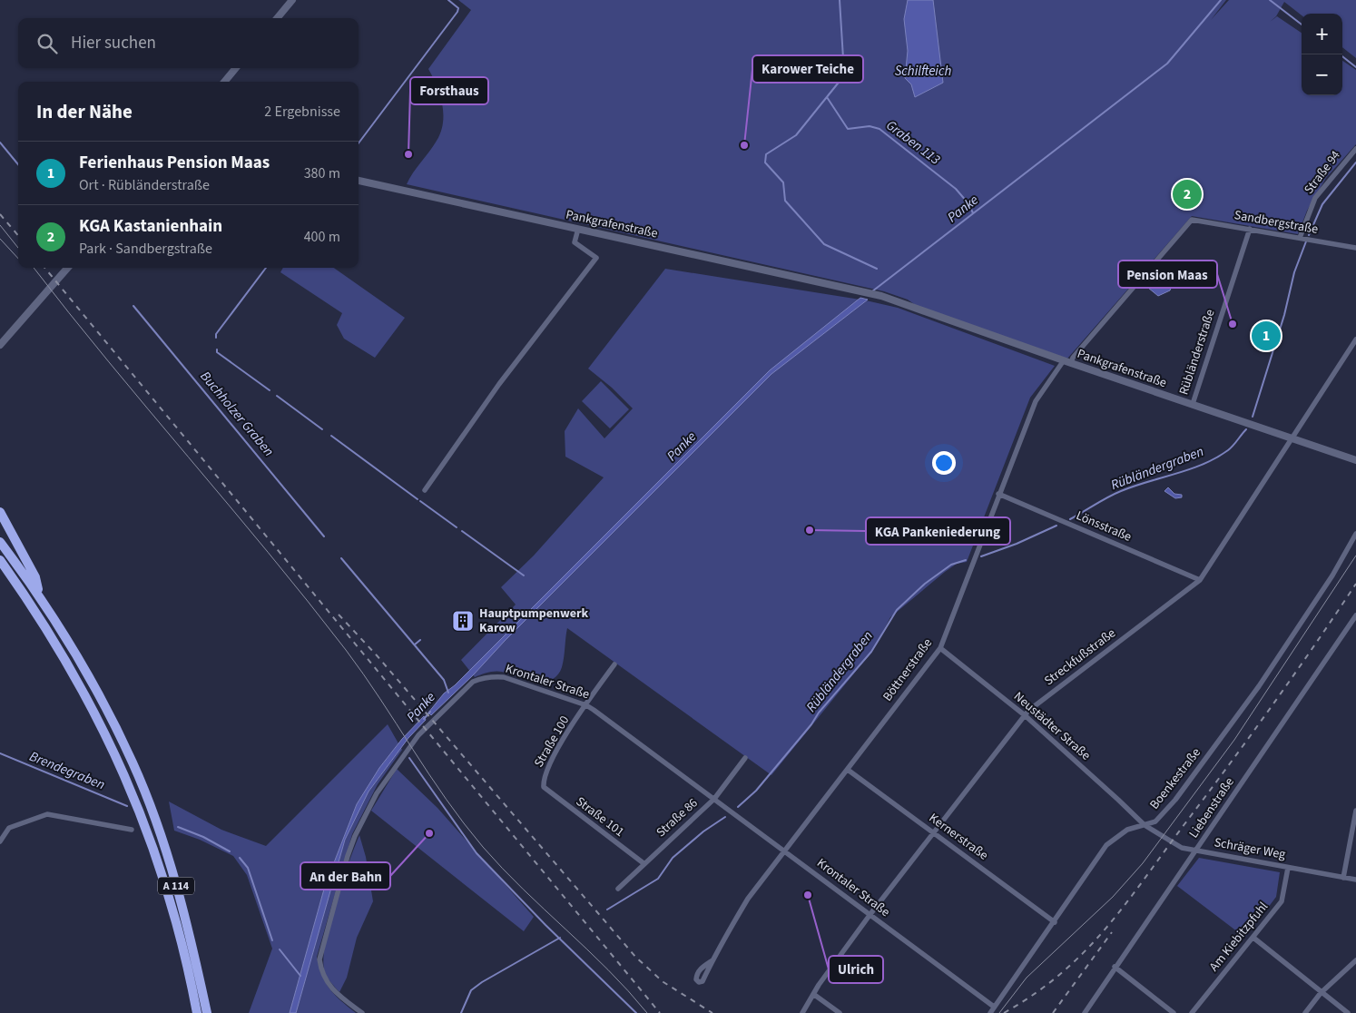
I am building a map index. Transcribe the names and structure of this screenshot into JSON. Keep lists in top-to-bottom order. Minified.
{"streets":{"highway":["A 114"],"main road":["Pankgrafenstraße"],"street":["Straße 94","Sandbergstraße","Rübländerstraße","Lönsstraße","Streckfußstraße","Böttnerstraße","Krontaler Straße","Neustädter Straße","Straße 100","Boenkestraße","Liebenstraße","Straße 101","Straße 86","Kernerstraße","Schräger Weg","Am Kiebitzpfuhl"]},"crossings":[["Straße 94","Sandbergstraße"],["Sandbergstraße","Rübländerstraße"],["Sandbergstraße","Böttnerstraße"],["Pankgrafenstraße","Rübländerstraße"],["Pankgrafenstraße","Streckfußstraße"],["Pankgrafenstraße","Böttnerstraße"],["Lönsstraße","Streckfußstraße"],["Lönsstraße","Böttnerstraße"],["Streckfußstraße","Krontaler Straße"],["Streckfußstraße","Neustädter Straße"],["Streckfußstraße","Kernerstraße"],["Böttnerstraße","Krontaler Straße"],["Böttnerstraße","Neustädter Straße"],["Böttnerstraße","Kernerstraße"],["Krontaler Straße","Straße 100"],["Krontaler Straße","Boenkestraße"],["Krontaler Straße","Straße 86"],["Neustädter Straße","Boenkestraße"],["Neustädter Straße","Schräger Weg"],["Straße 100","Straße 101"],["Boenkestraße","Kernerstraße"],["Boenkestraße","Schräger Weg"],["Liebenstraße","Schräger Weg"],["Straße 101","Straße 86"],["Schräger Weg","Am Kiebitzpfuhl"]],"water":["Schilfteich","Graben 113","Panke","Buchholzer Graben","Rübländergraben","Brendegraben"],"places":{"other":["Karower Teiche","Forsthaus","Pension Maas","KGA Pankeniederung","An der Bahn","Ulrich"],"building":["Hauptpumpenwerk Karow"]},"page":{"map_buttons":["+","−"],"search":"Hier suchen","heading":["In der Nähe","2 Ergebnisse"],"list":[{"mark":"1","name":"Ferienhaus Pension Maas","note":"Ort · Rübländerstraße","value":"380 m"},{"mark":"2","name":"KGA Kastanienhain","note":"Park · Sandbergstraße","value":"400 m"}],"pins":["2","1"]}}
